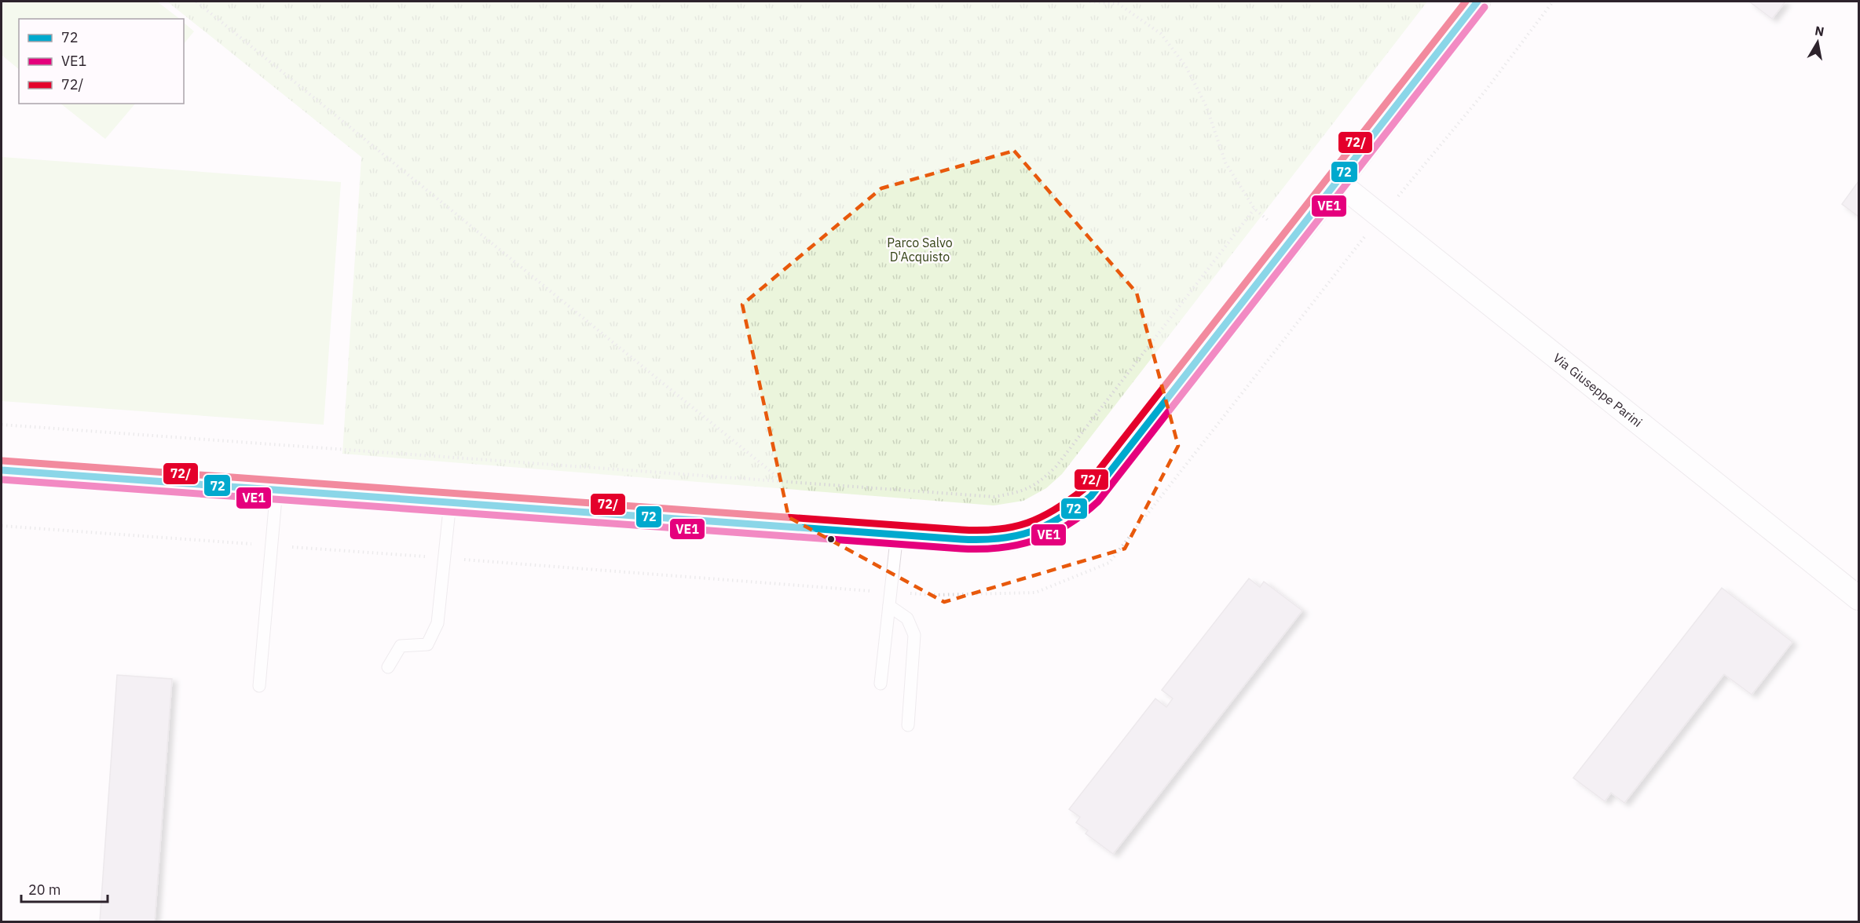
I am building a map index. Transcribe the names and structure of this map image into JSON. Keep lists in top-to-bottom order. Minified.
{"streets":{"street":["Via Giuseppe Parini"]},"parks":["Parco Salvo D'Acquisto"],"lines":["transit line 72","transit line 72/","transit line VE1"],"legend":["72","VE1","72/"],"scale_bar":"20 m","north":"top"}
